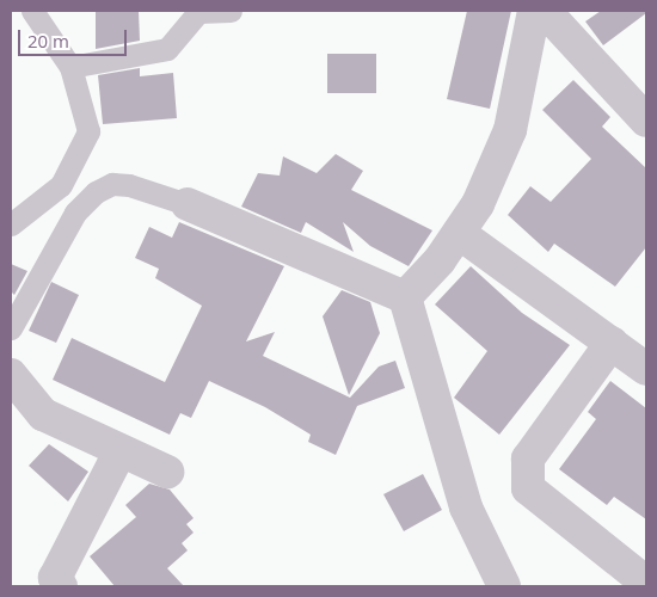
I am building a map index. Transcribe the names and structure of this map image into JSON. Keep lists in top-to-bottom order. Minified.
{"scale_bar":"20 m"}
